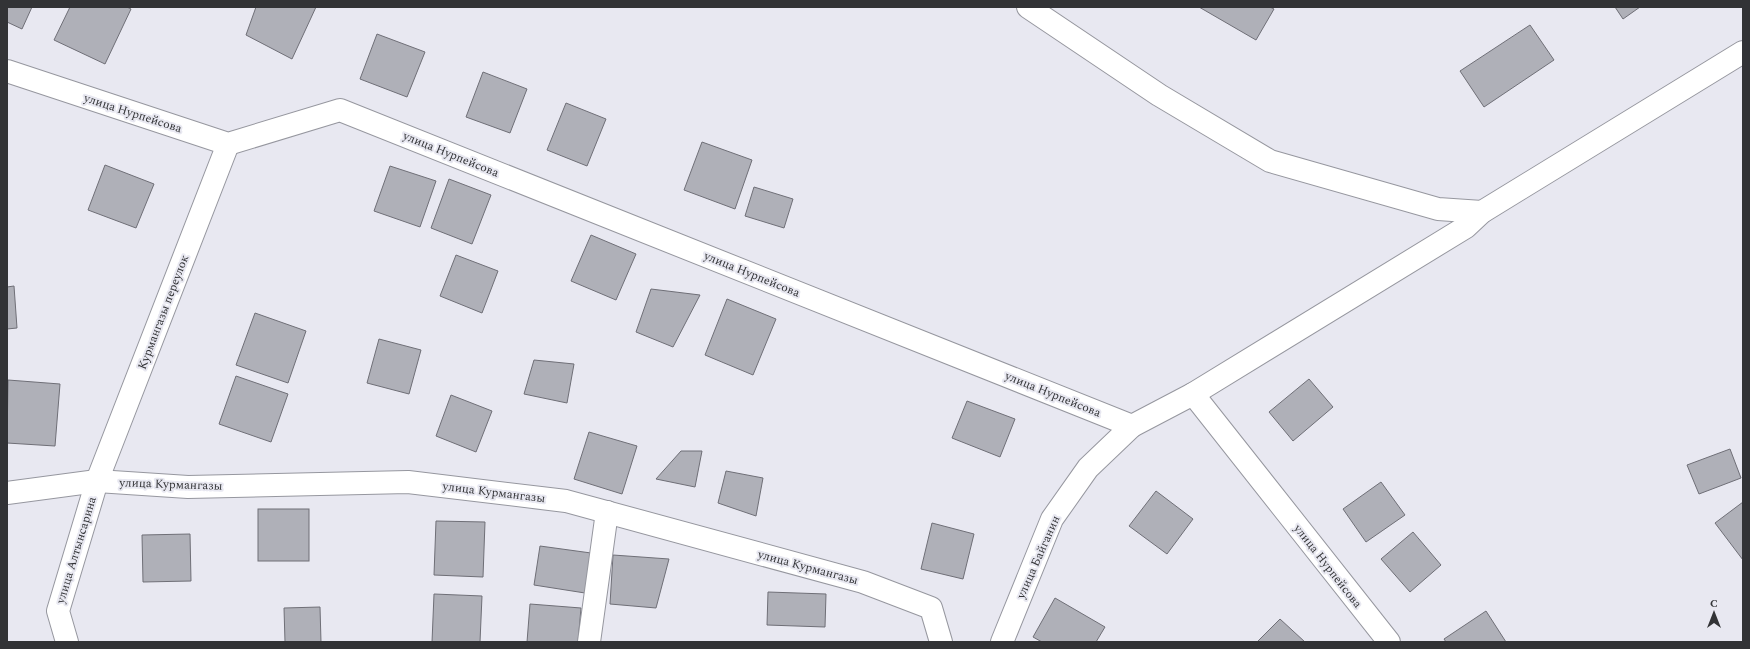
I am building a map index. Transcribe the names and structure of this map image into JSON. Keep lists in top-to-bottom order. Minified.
{"streets":{"street":["улица Нурпейсова","Курмангазы переулок","улица Курмангазы","улица Алтынсарина","улица Байганин"]},"crossings":[["улица Нурпейсова","Курмангазы переулок"],["улица Нурпейсова","улица Байганин"],["Курмангазы переулок","улица Курмангазы"],["Курмангазы переулок","улица Алтынсарина"],["улица Курмангазы","улица Алтынсарина"]],"north":"top"}
